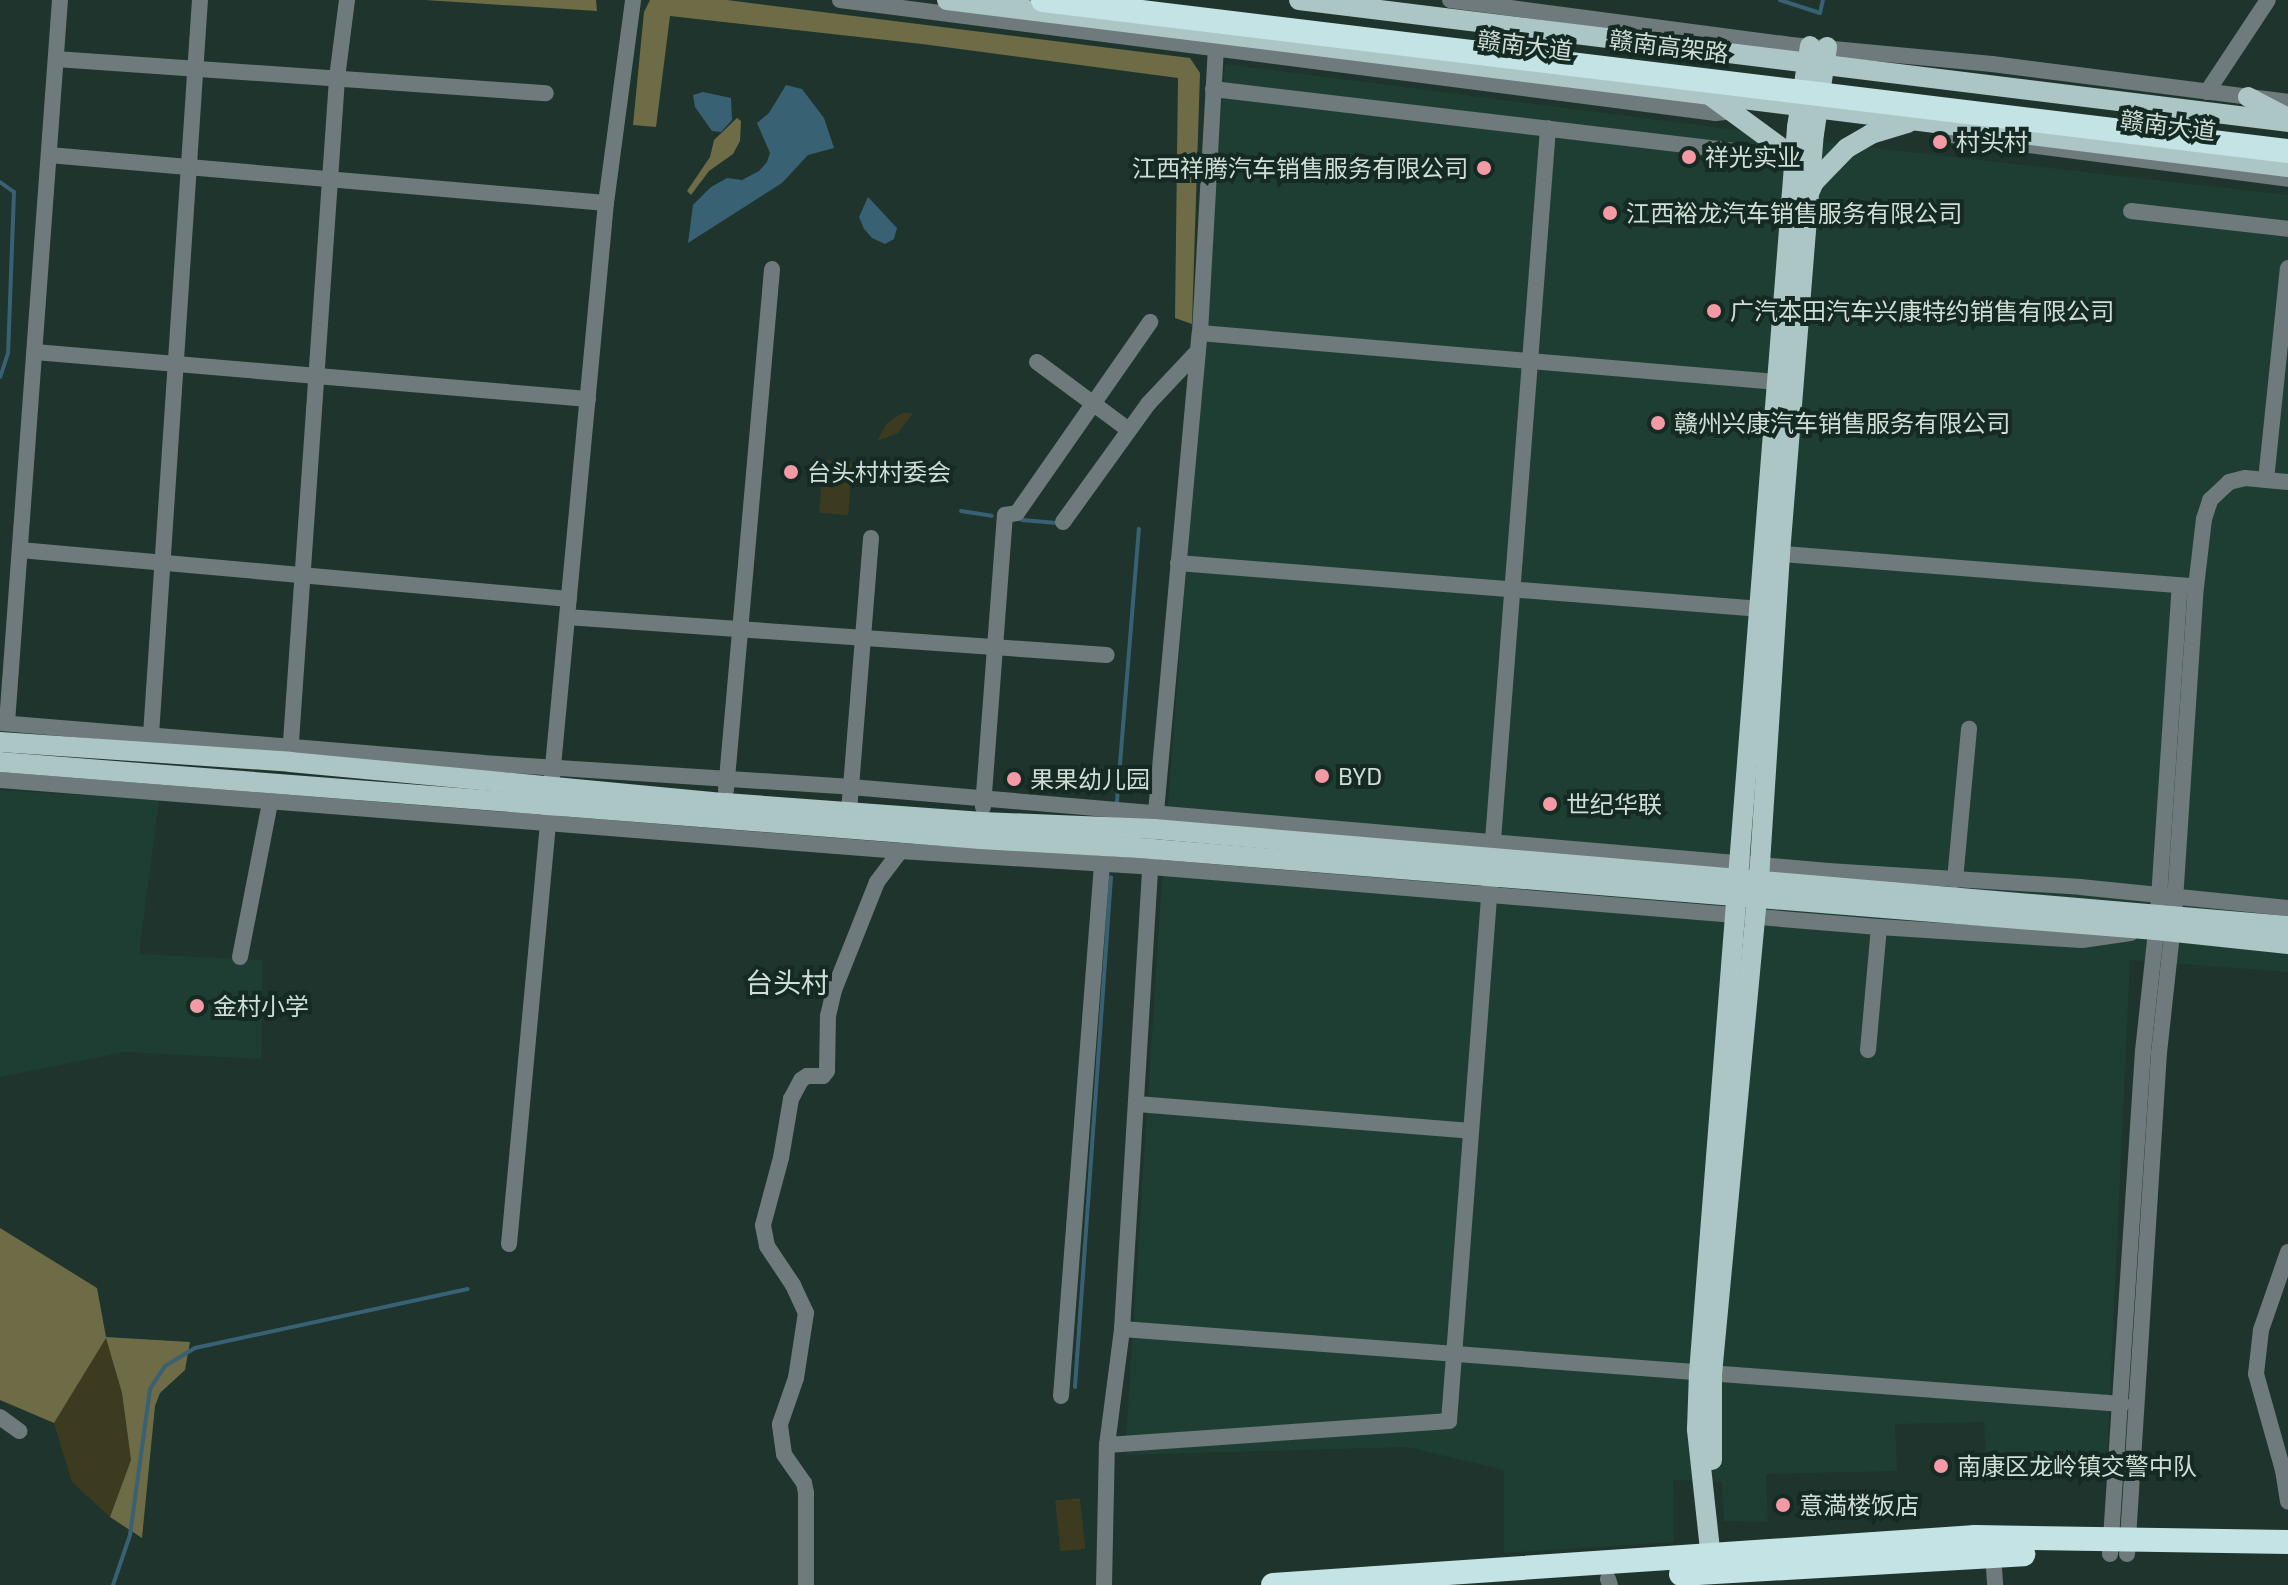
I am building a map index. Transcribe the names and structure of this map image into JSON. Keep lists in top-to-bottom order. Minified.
{"streets":{"highway":["赣南高架路"],"main road":["赣南大道"]},"districts":["台头村"],"places":["村头村","祥光实业","江西祥腾汽车销售服务有限公司","江西裕龙汽车销售服务有限公司","广汽本田汽车兴康特约销售有限公司","赣州兴康汽车销售服务有限公司","台头村村委会","BYD","果果幼儿园","世纪华联","金村小学","南康区龙岭镇交警中队","意満楼饭店"]}
